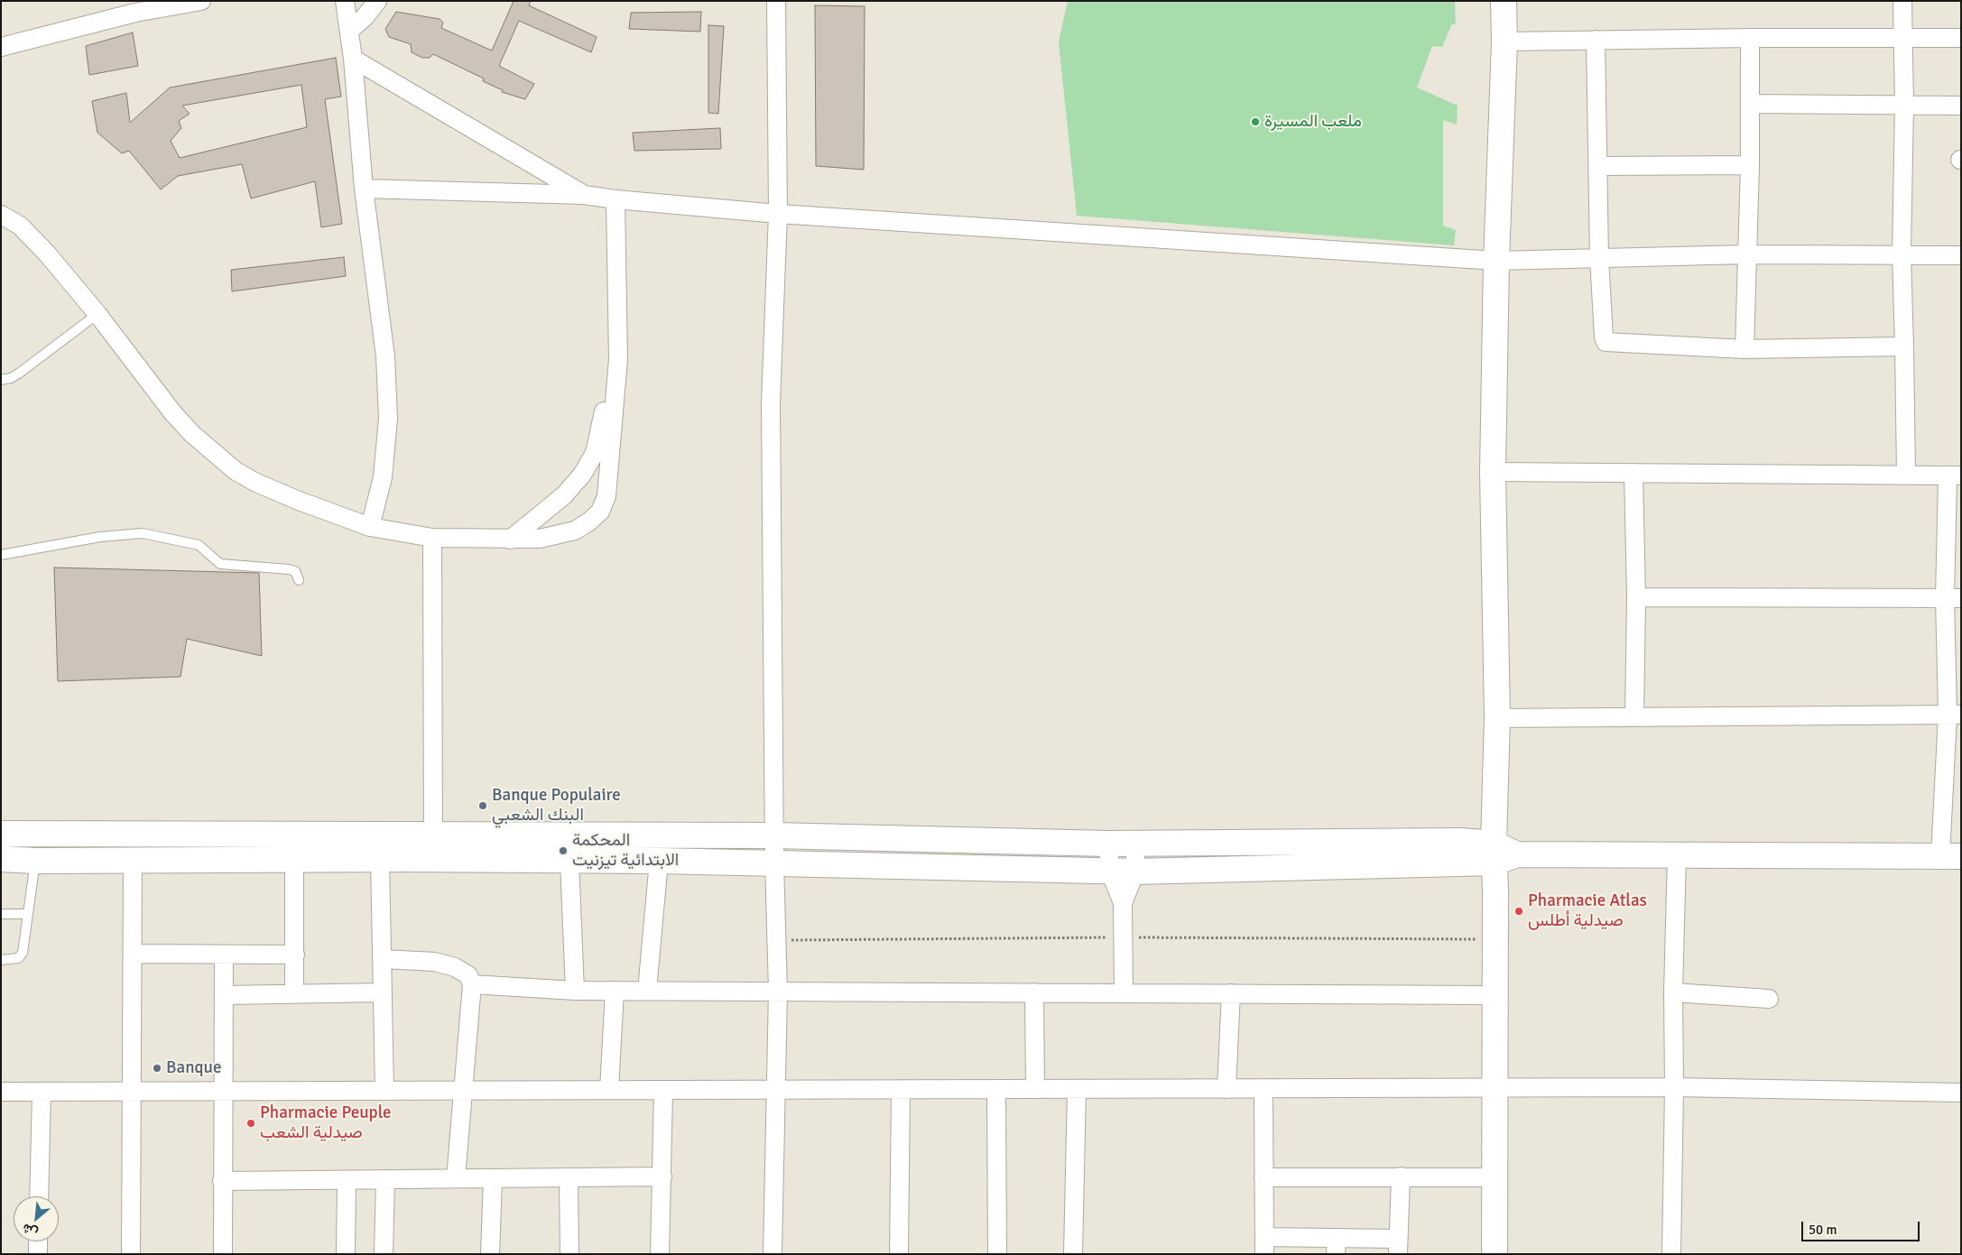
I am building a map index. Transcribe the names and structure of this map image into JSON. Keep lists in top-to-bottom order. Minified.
{"places":["ملعب المسيرة","Banque Populaire البنك الشعبي","المحكمة الابتدائية تيزنيت","Pharmacie Atlas صيدلية أطلس","Banque","Pharmacie Peuple صيدلية الشعب"],"scale_bar":"50 m","north":"bottom left"}
